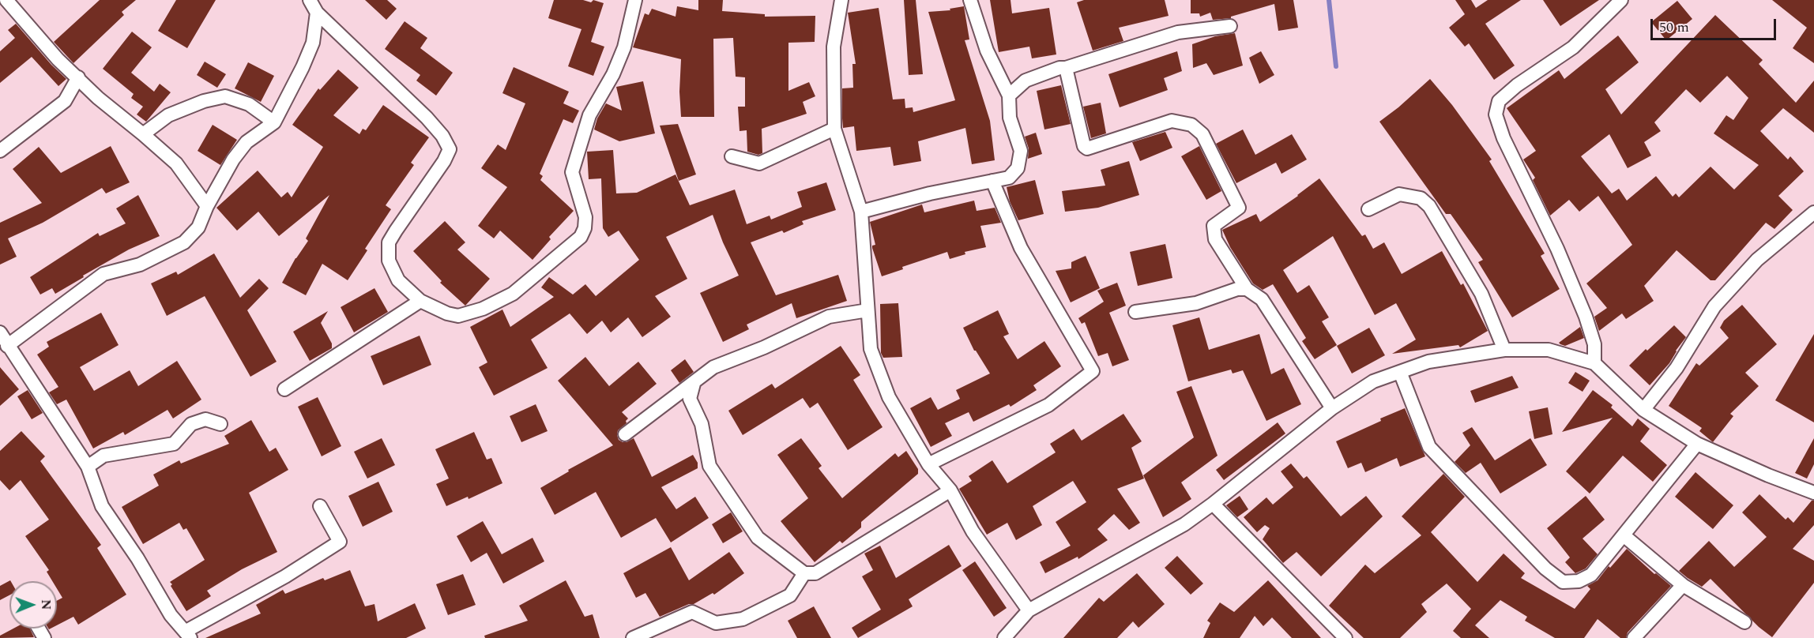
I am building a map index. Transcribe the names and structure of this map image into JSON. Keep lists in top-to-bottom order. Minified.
{"scale_bar":"50 m","north":"right"}
